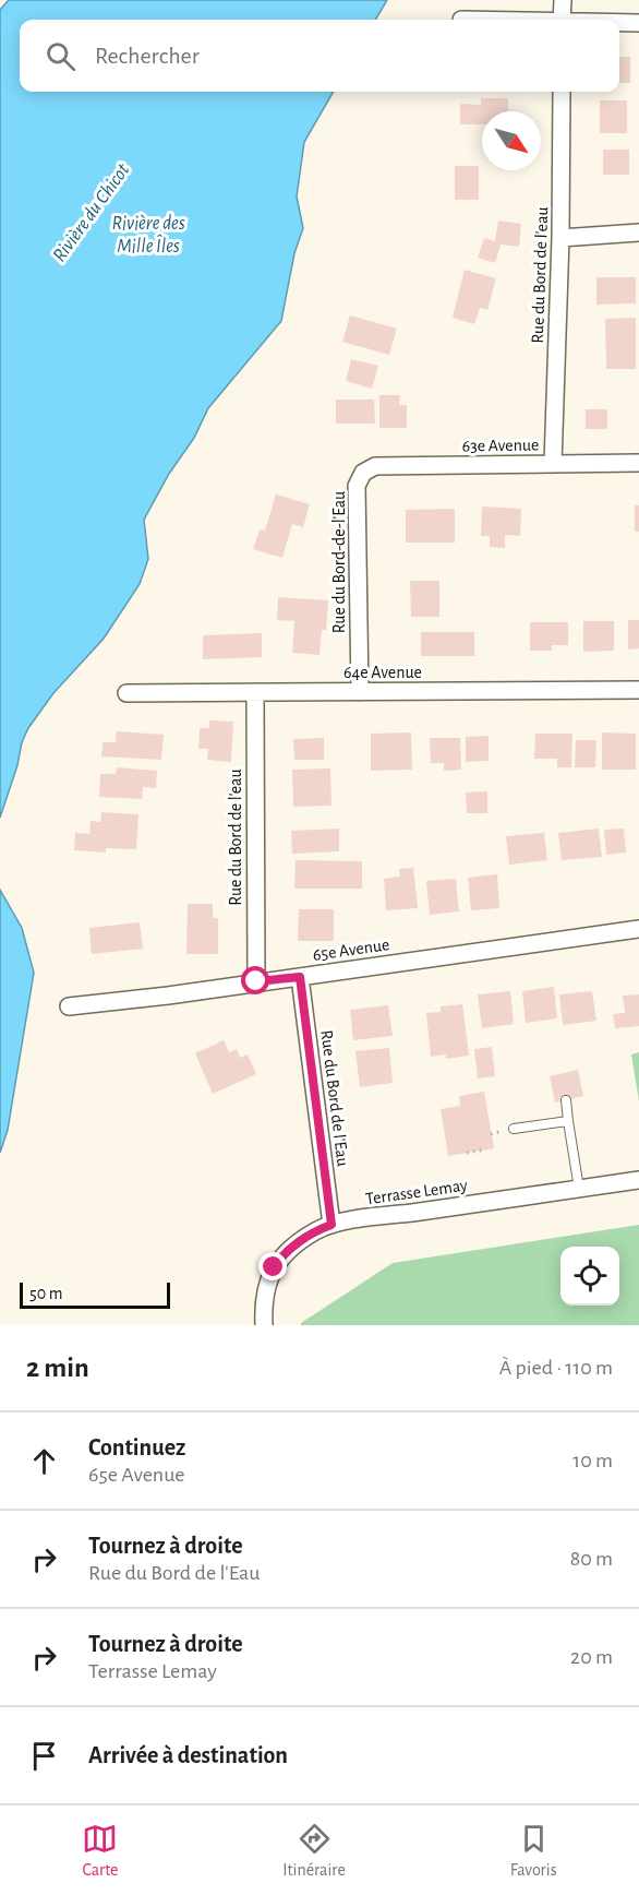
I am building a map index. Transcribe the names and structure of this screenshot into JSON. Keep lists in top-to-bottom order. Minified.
{"streets":{"street":["Rue du Bord de l'eau","63e Avenue","Rue du Bord-de-l'Eau","64e Avenue","65e Avenue","Rue du Bord de l'Eau","Terrasse Lemay"]},"crossings":[["Rue du Bord de l'eau","63e Avenue"],["Rue du Bord de l'eau","64e Avenue"],["Rue du Bord de l'eau","65e Avenue"],["63e Avenue","Rue du Bord-de-l'Eau"],["Rue du Bord-de-l'Eau","64e Avenue"],["65e Avenue","Rue du Bord de l'Eau"],["Rue du Bord de l'Eau","Terrasse Lemay"]],"water":["Rivière du Chicot","Rivière des Mille Îles"],"scale_bar":"50 m","north":"bottom right","page":{"search":"Rechercher","scale":"50 m","heading":["2 min","À pied · 110 m"],"list":[["Continuez","65e Avenue","10 m"],["Tournez à droite","Rue du Bord de l'Eau","80 m"],["Tournez à droite","Terrasse Lemay","20 m"],"Arrivée à destination"],"nav":["Carte","Itinéraire","Favoris"]}}
